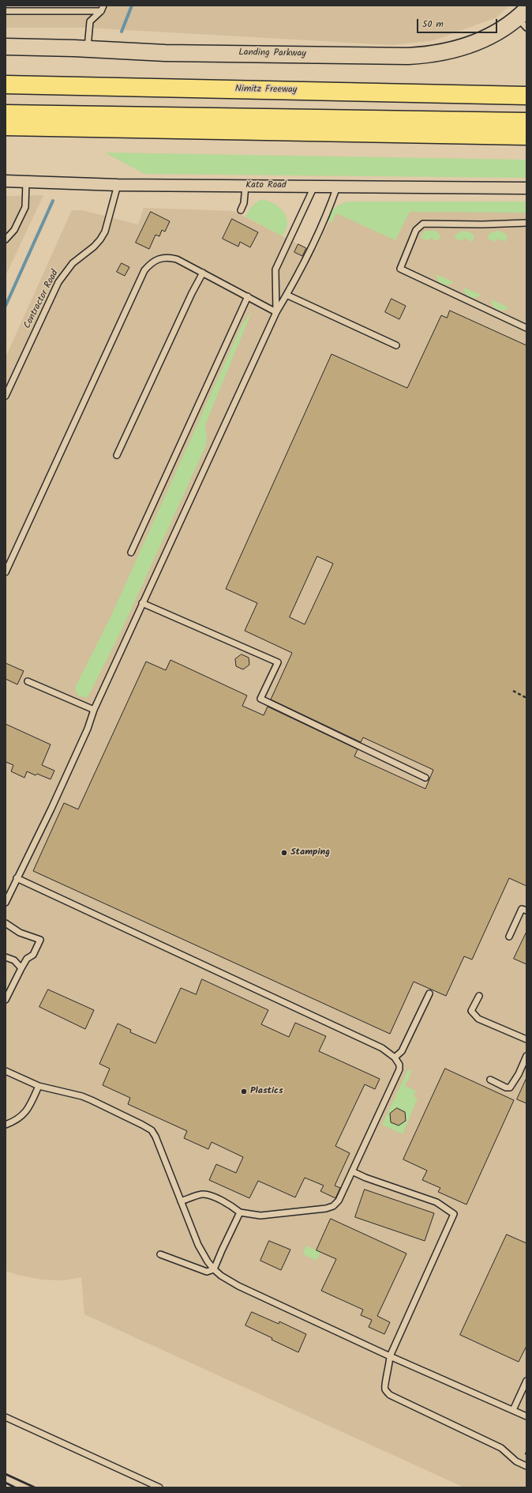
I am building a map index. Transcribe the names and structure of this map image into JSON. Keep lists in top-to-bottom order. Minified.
{"streets":{"highway":["Nimitz Freeway"],"street":["Landing Parkway","Kato Road"],"lane":["Contractor Road"]},"crossings":[["Kato Road","Contractor Road"]],"places":["Stamping","Plastics"],"scale_bar":"50 m"}
